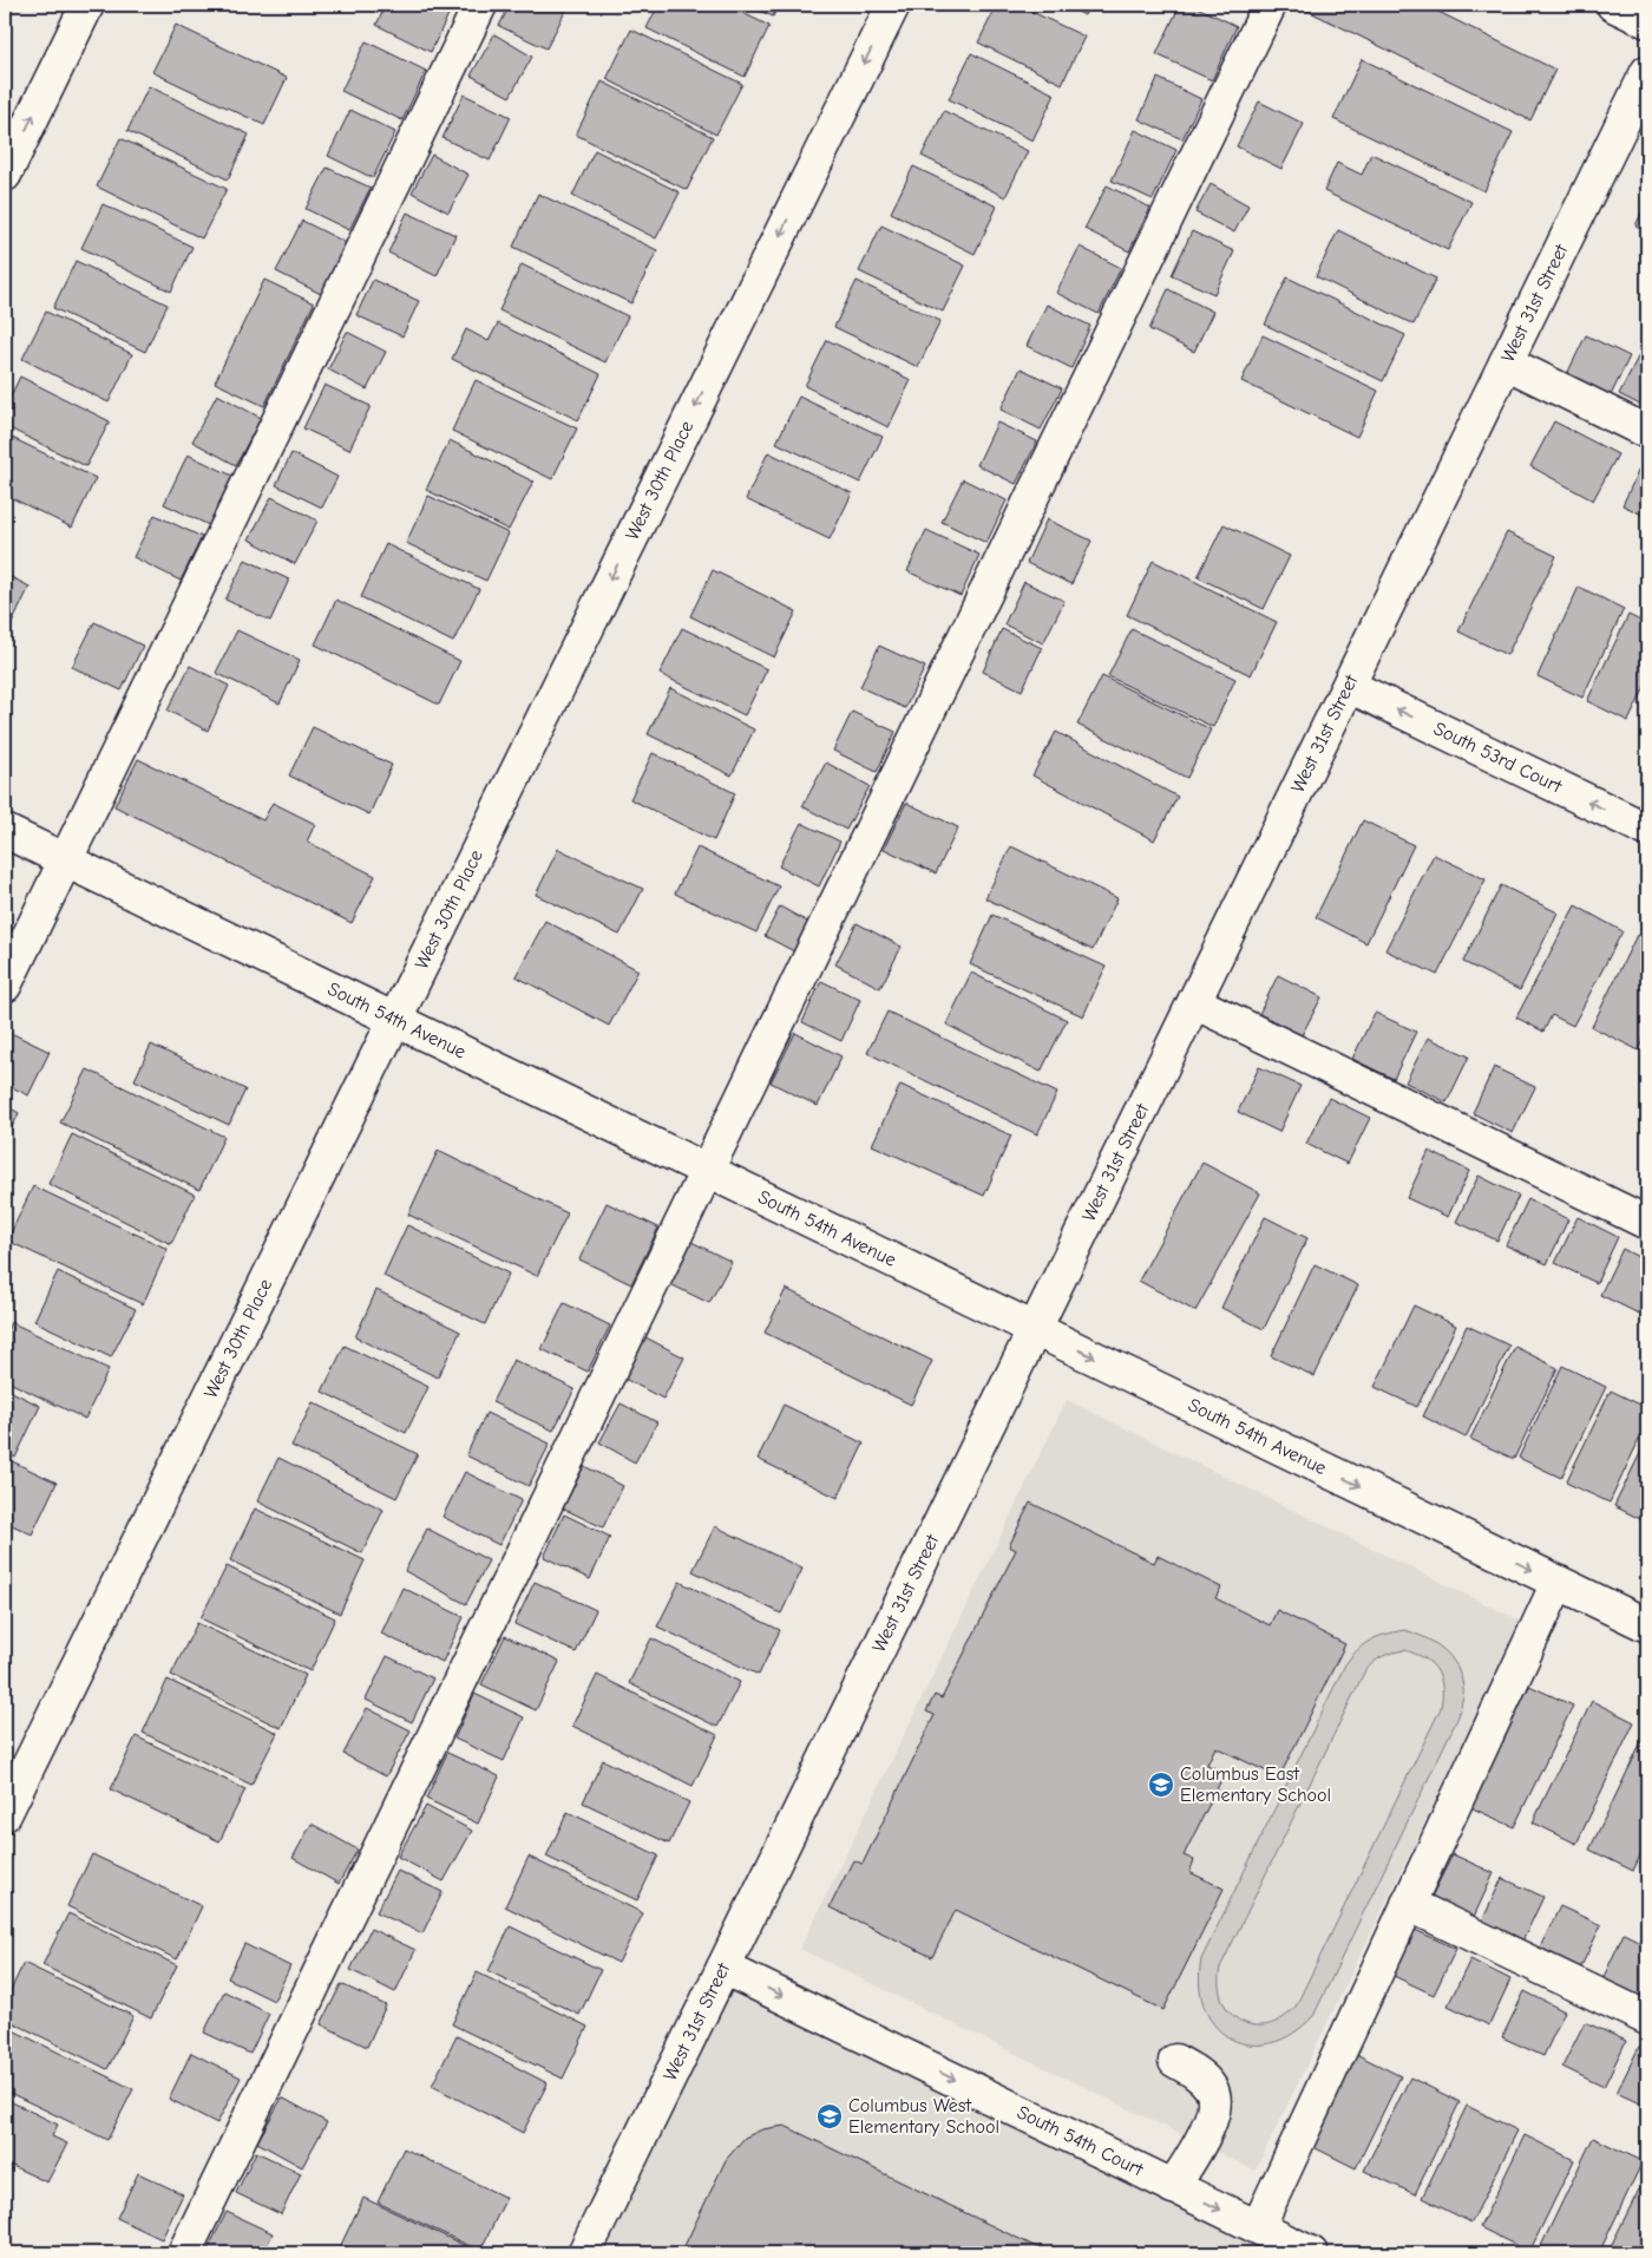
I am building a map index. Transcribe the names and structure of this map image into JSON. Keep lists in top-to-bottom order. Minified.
{"streets":{"street":["West 31st Street","West 30th Place","South 53rd Court","South 54th Avenue","South 54th Court"]},"crossings":[["West 31st Street","South 53rd Court"],["West 31st Street","South 54th Avenue"],["West 31st Street","South 54th Court"],["West 30th Place","South 54th Avenue"]],"one_way":["West 30th Place","South 53rd Court","South 54th Court"],"places":{"school or university":["Columbus East Elementary School","Columbus West Elementary School"]}}
